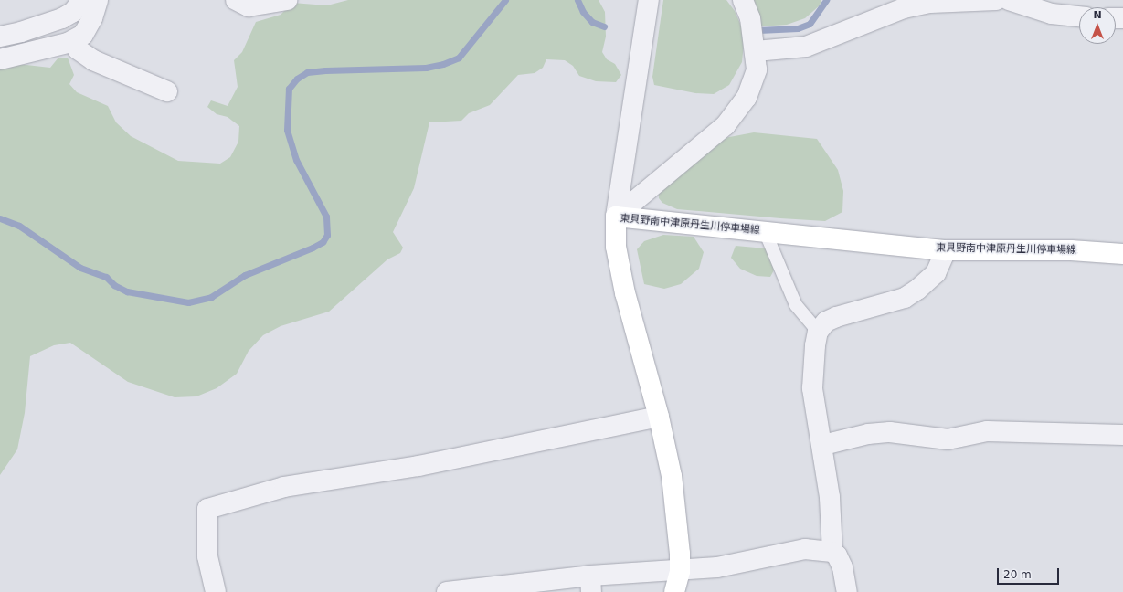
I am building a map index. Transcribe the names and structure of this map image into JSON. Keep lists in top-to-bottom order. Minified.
{"streets":{"main road":["東貝野南中津原丹生川停車場線"]},"scale_bar":"20 m","north":"top"}
